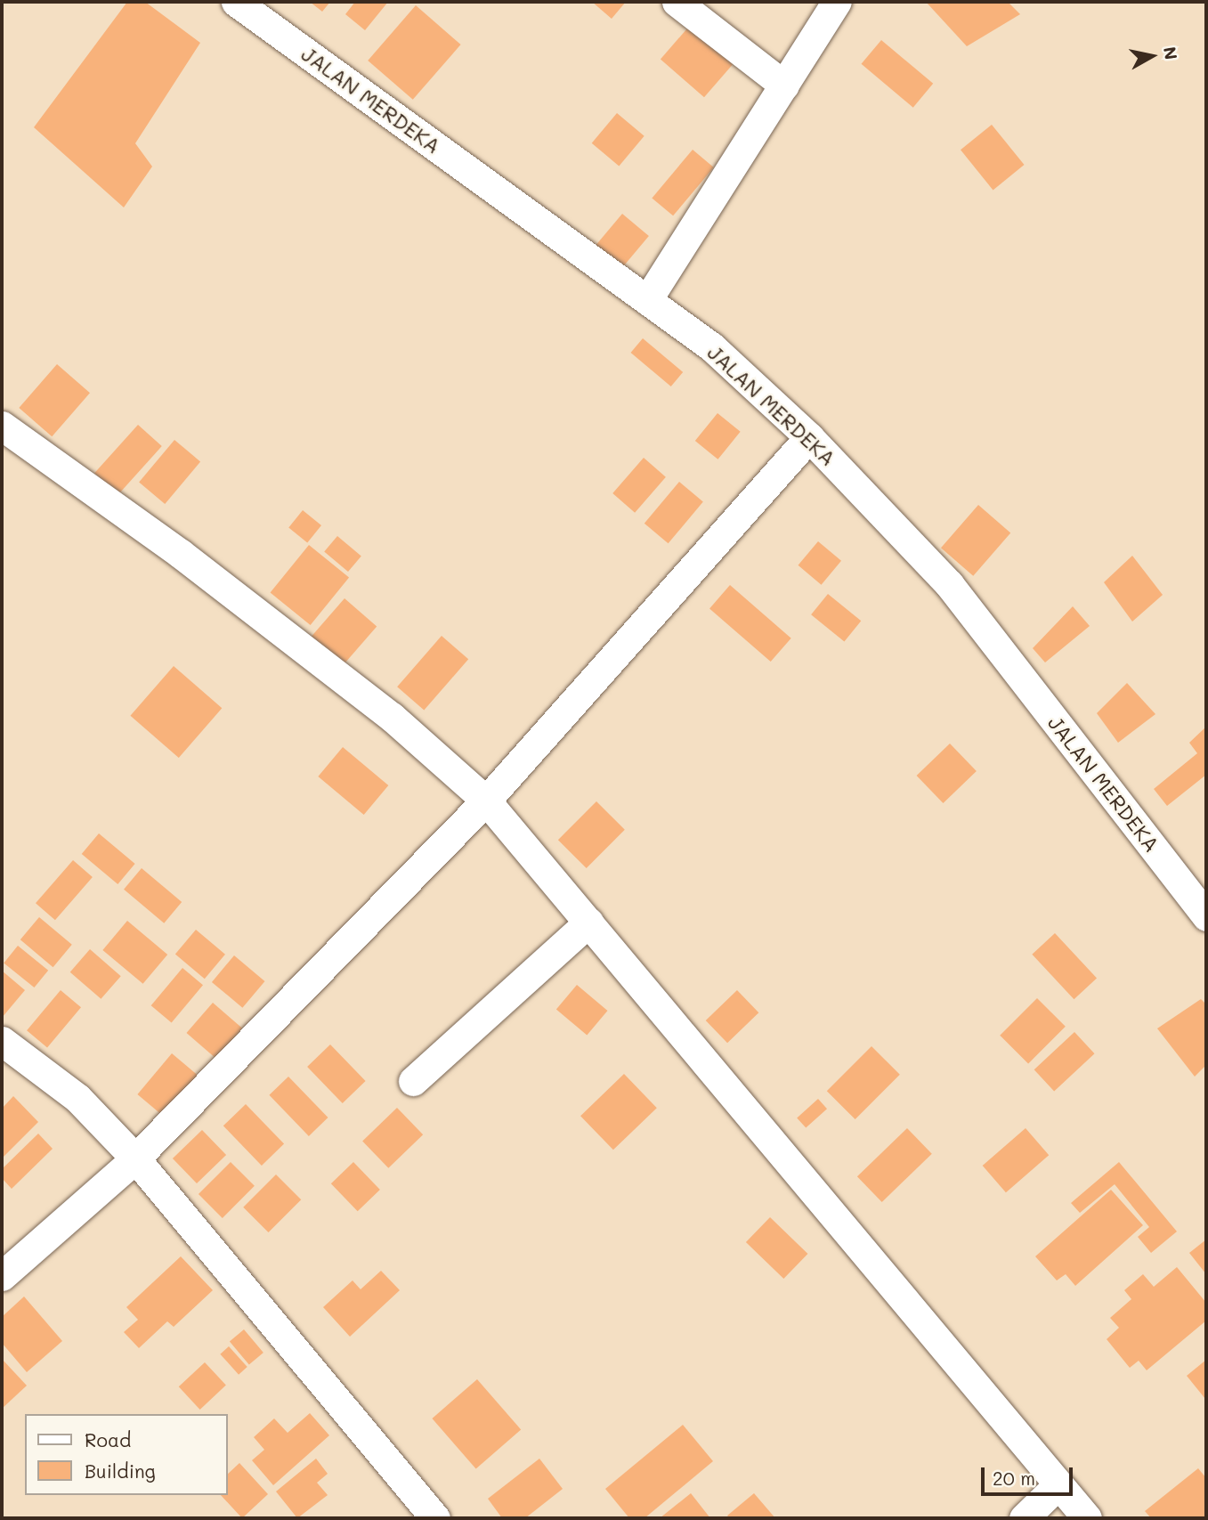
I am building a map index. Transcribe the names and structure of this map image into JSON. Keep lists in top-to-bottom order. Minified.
{"streets":{"street":["JALAN MERDEKA"]},"legend":["Road","Building"],"scale_bar":"20 m","north":"right"}
